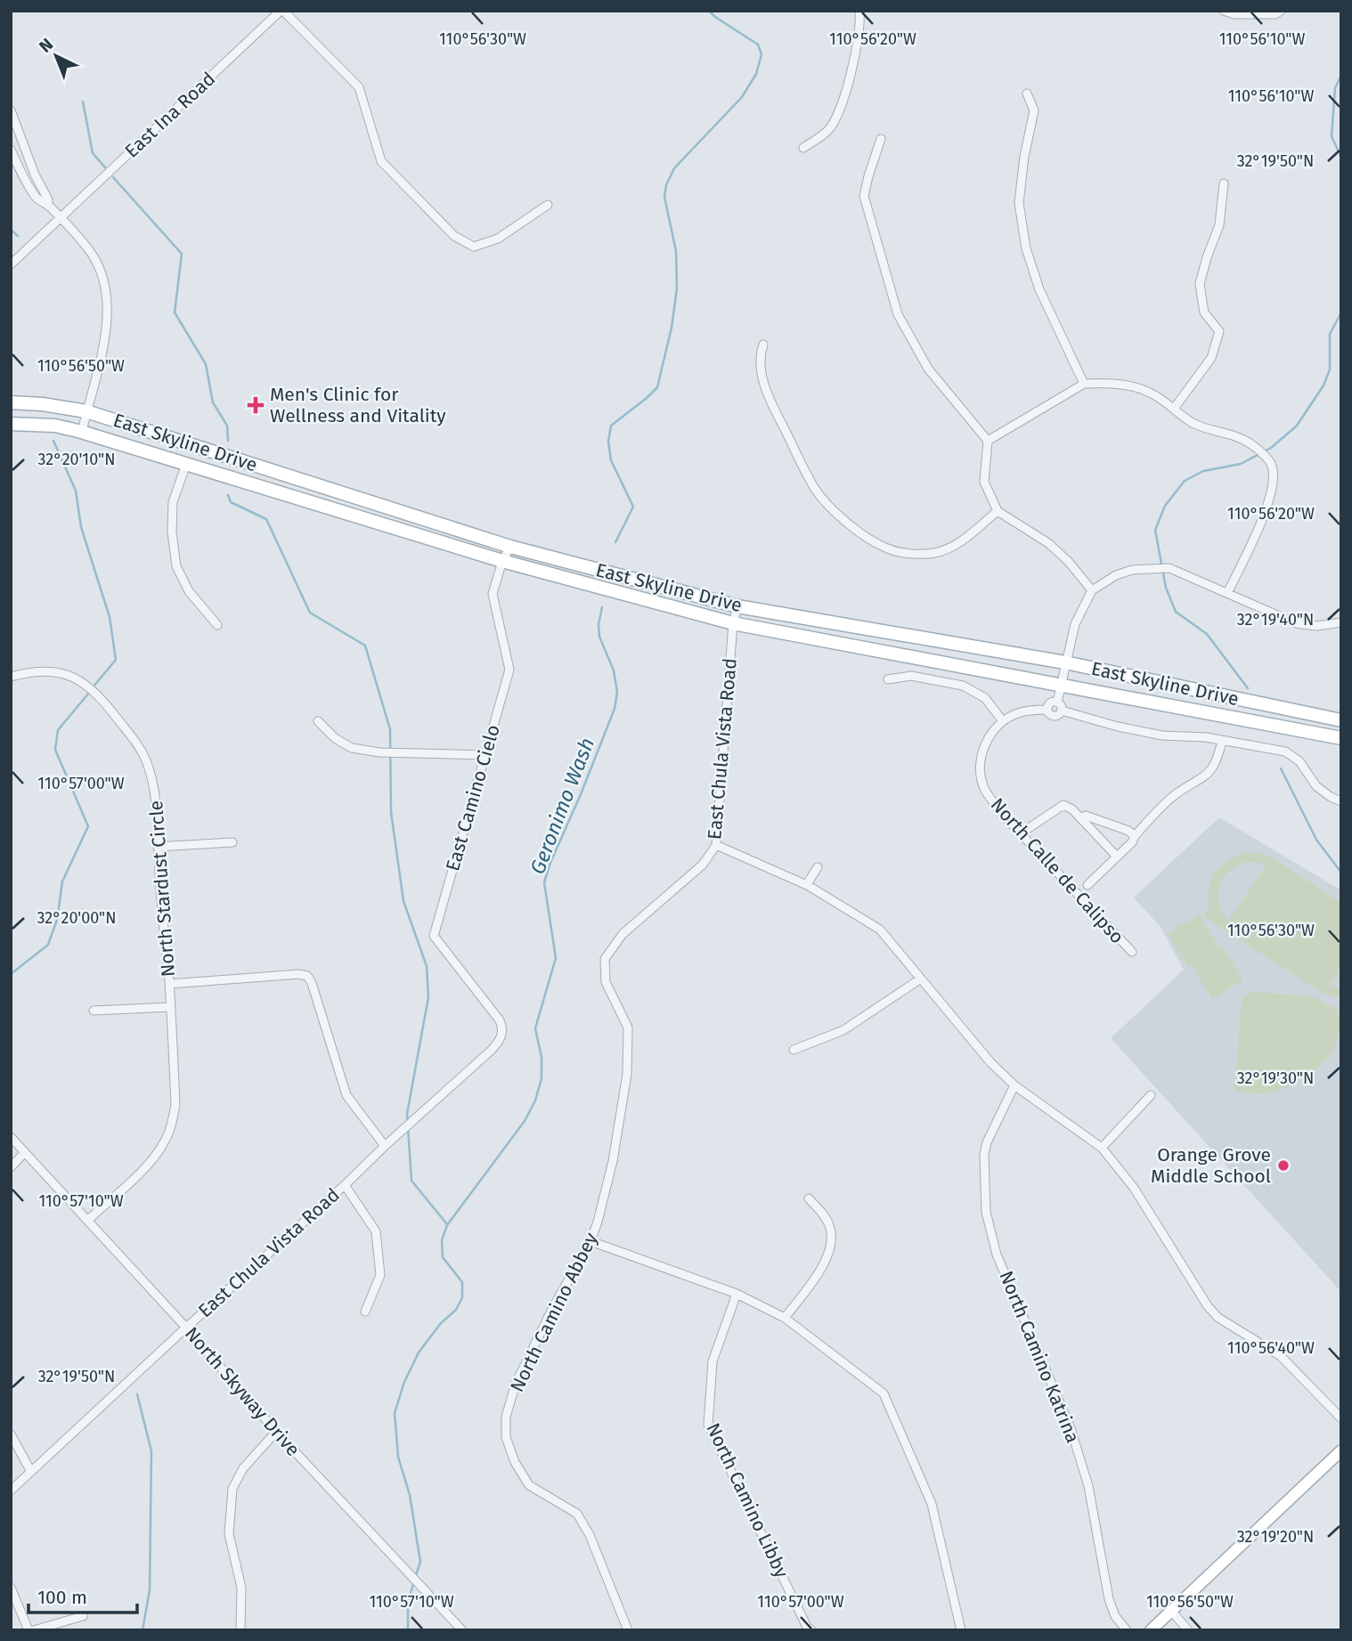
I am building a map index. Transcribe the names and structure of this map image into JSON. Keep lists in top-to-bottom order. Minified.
{"streets":{"main road":["East Skyline Drive"],"street":["East Ina Road","East Chula Vista Road","East Camino Cielo","North Calle de Calipso","North Stardust Circle","North Camino Abbey","North Camino Katrina","North Skyway Drive","North Camino Libby"]},"crossings":[["East Skyline Drive","East Chula Vista Road"],["East Skyline Drive","East Camino Cielo"],["East Chula Vista Road","East Camino Cielo"],["East Chula Vista Road","North Camino Abbey"],["East Chula Vista Road","North Skyway Drive"],["North Stardust Circle","North Skyway Drive"]],"water":["Geronimo Wash"],"places":{"health":["Men's Clinic for Wellness and Vitality"],"other":["Orange Grove Middle School"]},"scale_bar":"100 m","north":"top left","coordinates":["110°56'10\"W","110°56'30\"W","110°56'20\"W","32°19'50\"N","110°56'50\"W","32°20'10\"N","32°19'40\"N","110°57'00\"W","32°20'00\"N","32°19'30\"N","110°57'10\"W","110°56'40\"W","32°19'20\"N"]}
